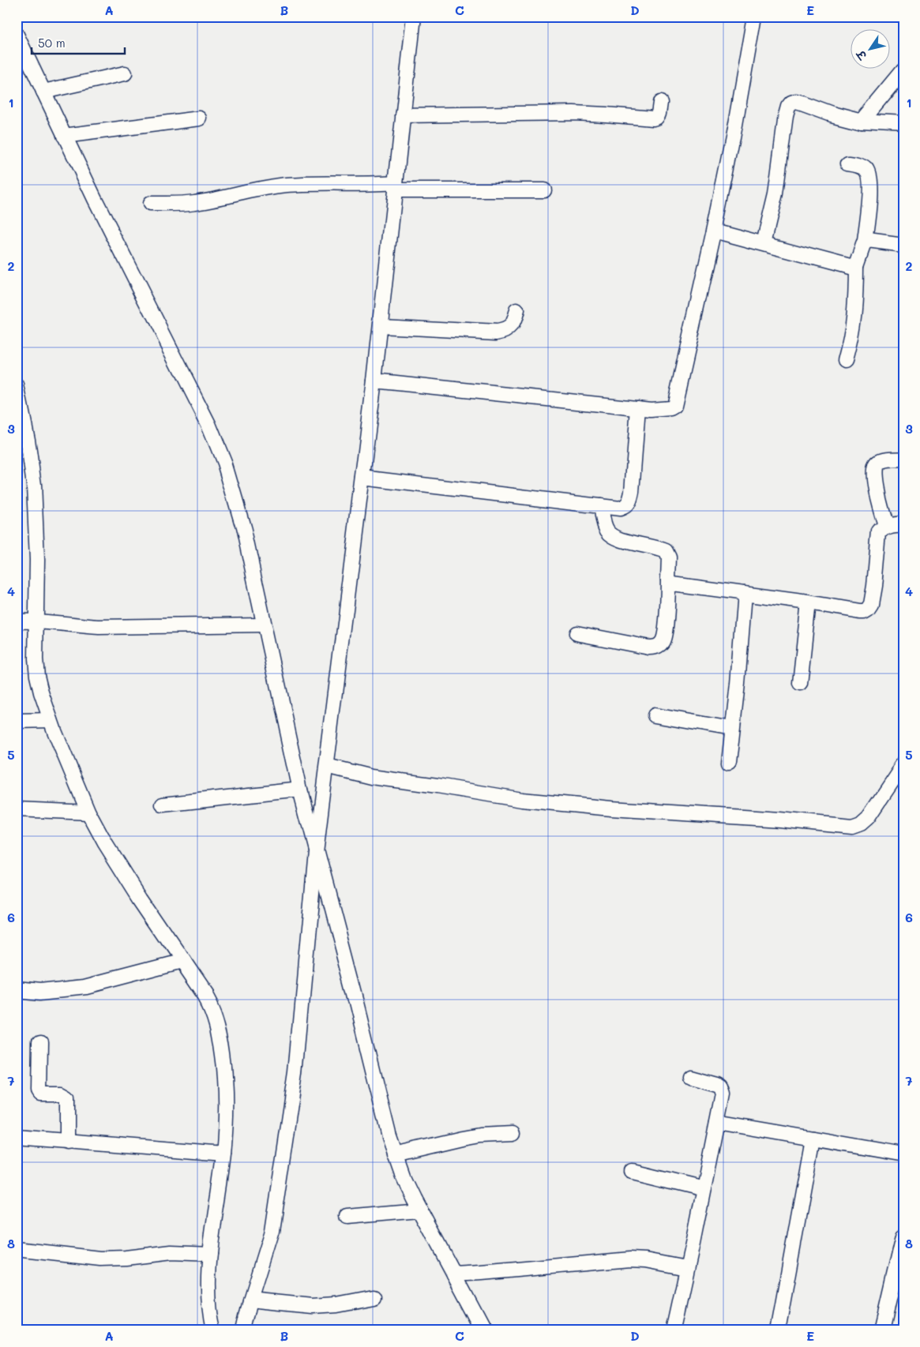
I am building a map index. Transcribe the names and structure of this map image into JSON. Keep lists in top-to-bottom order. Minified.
{"scale_bar":"50 m","north":"bottom left","grid":{"columns":["A","B","C","D","E"],"rows":["1","2","3","4","5","6","7","8"]}}
